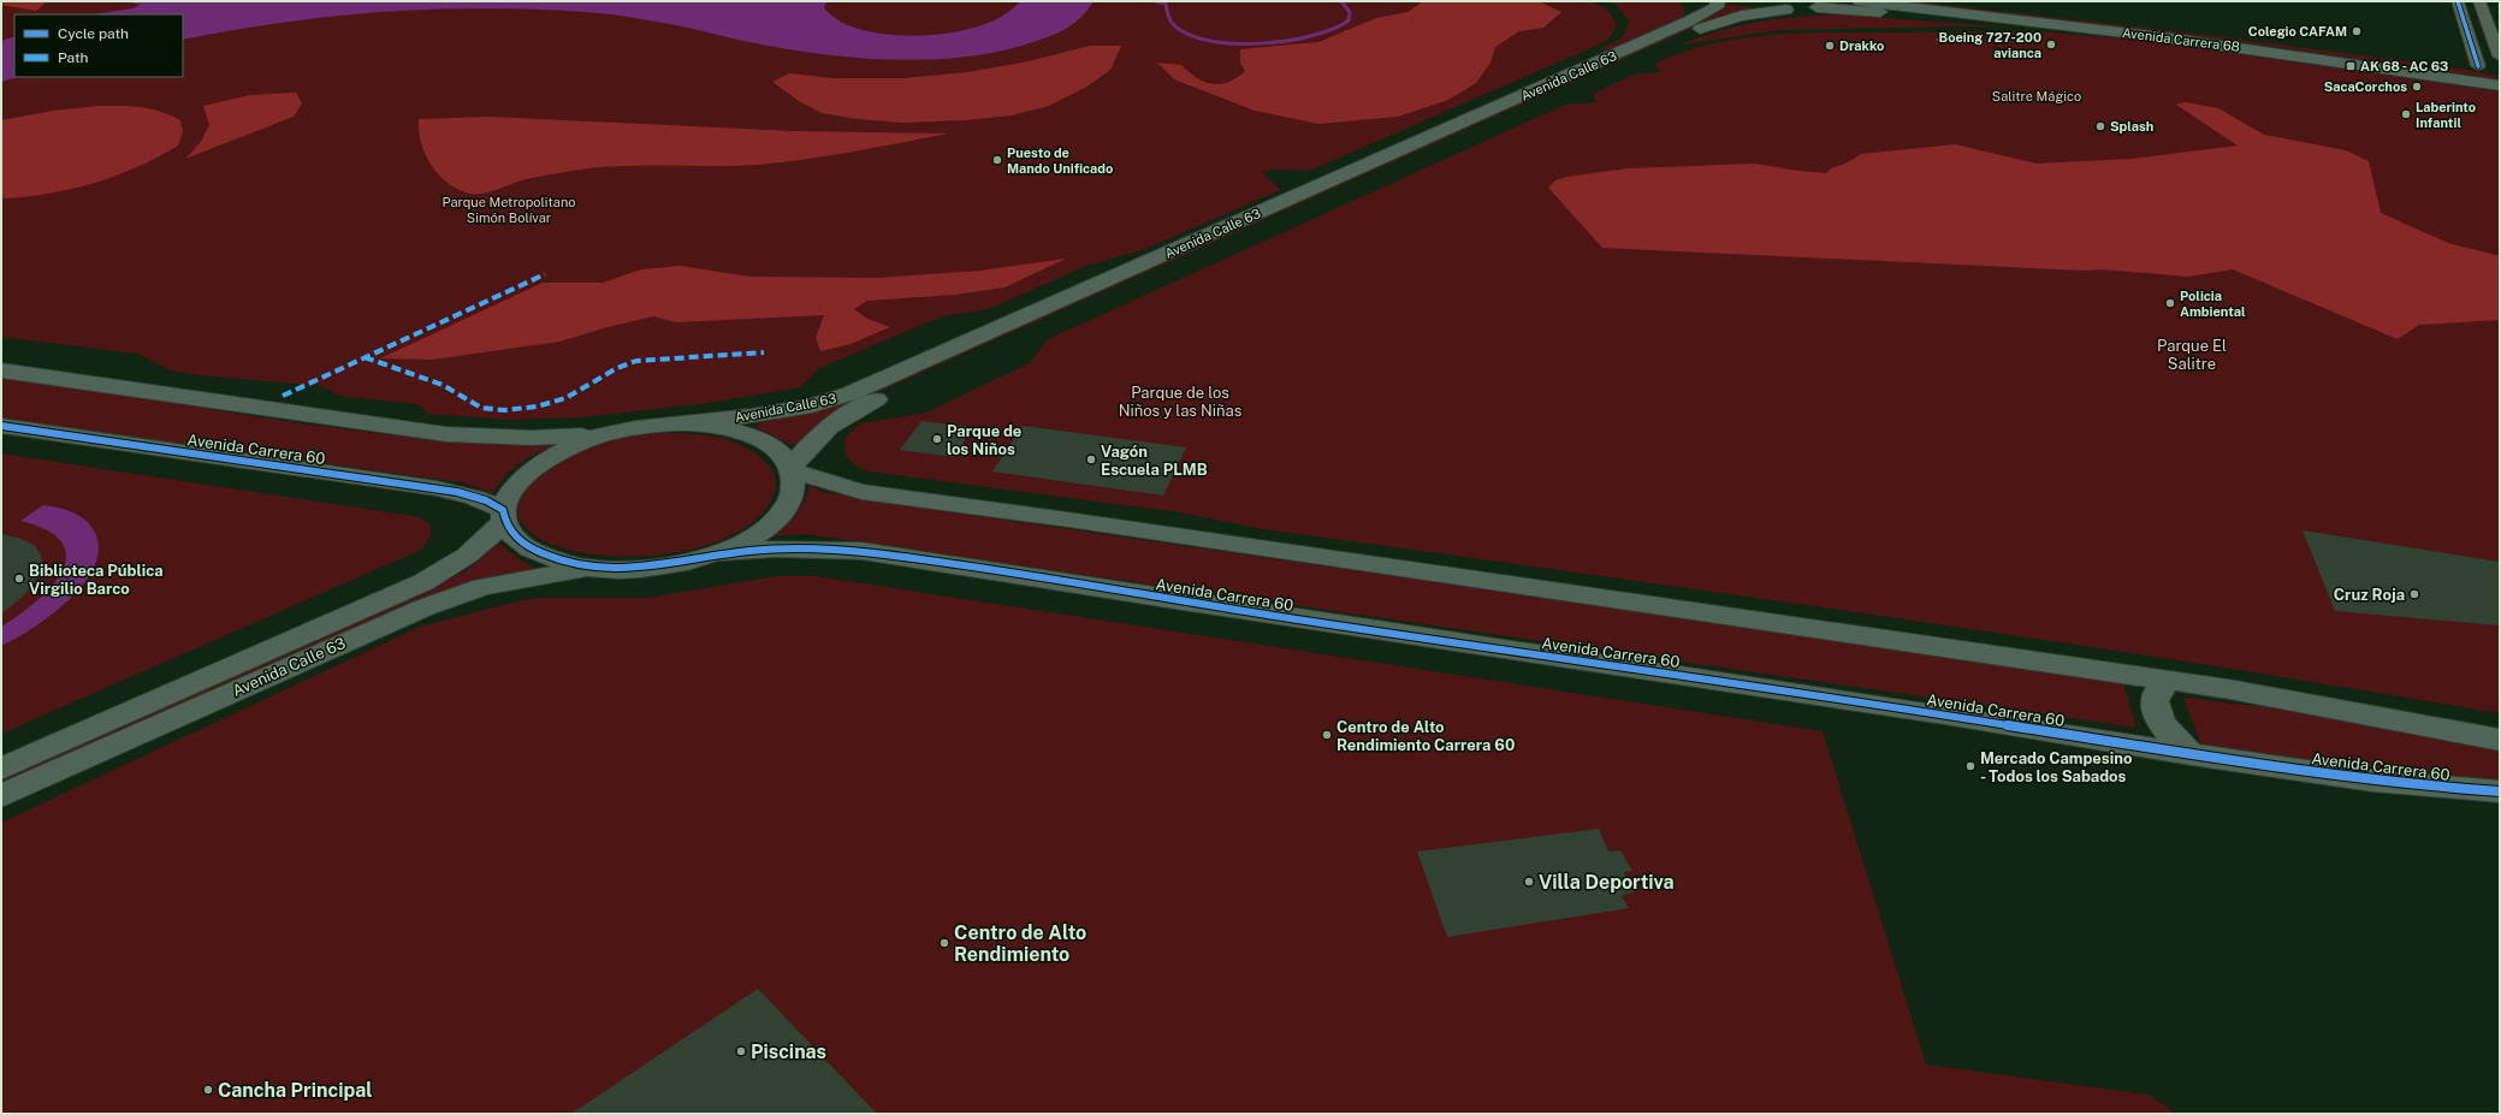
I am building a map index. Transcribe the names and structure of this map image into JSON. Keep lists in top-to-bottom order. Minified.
{"streets":{"main road":["Avenida Carrera 68","Avenida Calle 63","Avenida Carrera 60"]},"crossings":[["Avenida Calle 63","Avenida Carrera 60"]],"parks":["Salitre Mágico","Parque Metropolitano Simón Bolívar","Parque El Salitre","Parque de los Niños y las Niñas"],"places":{"other":["Colegio CAFAM","Boeing 727-200 avianca","Drakko","SacaCorchos","Laberinto Infantil","Splash","Puesto de Mando Unificado","Policia Ambiental","Parque de los Niños","Vagón Escuela PLMB","Biblioteca Pública Virgilio Barco","Cruz Roja","Centro de Alto Rendimiento Carrera 60","Mercado Campesino - Todos los Sabados","Villa Deportiva","Centro de Alto Rendimiento","Piscinas","Cancha Principal"],"transit":["AK 68 - AC 63"]},"legend":["Cycle path","Path"]}
